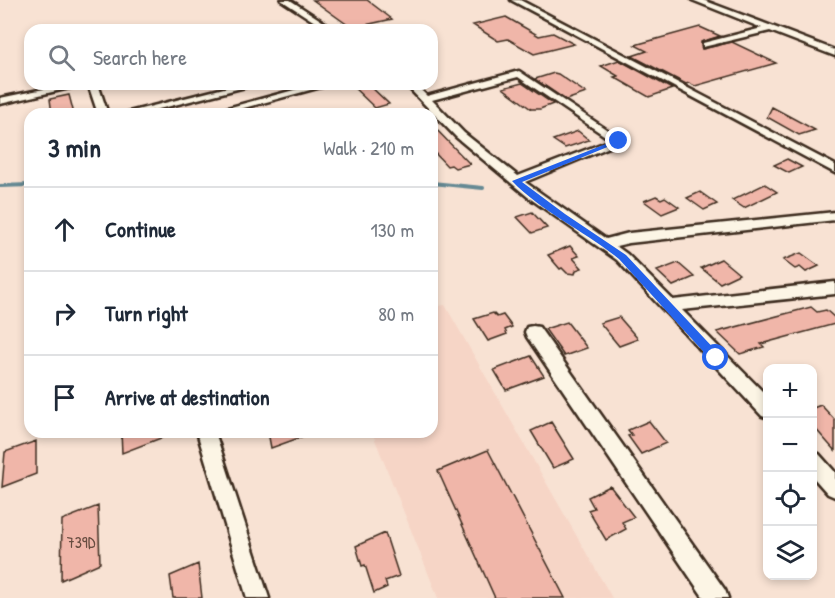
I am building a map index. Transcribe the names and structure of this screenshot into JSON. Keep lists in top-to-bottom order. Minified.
{"house_numbers":["739D"],"page":{"search":"Search here","heading":["3 min","Walk · 210 m"],"list":[["Continue","130 m"],["Turn right","80 m"],"Arrive at destination"],"map_buttons":["+","−"]}}
